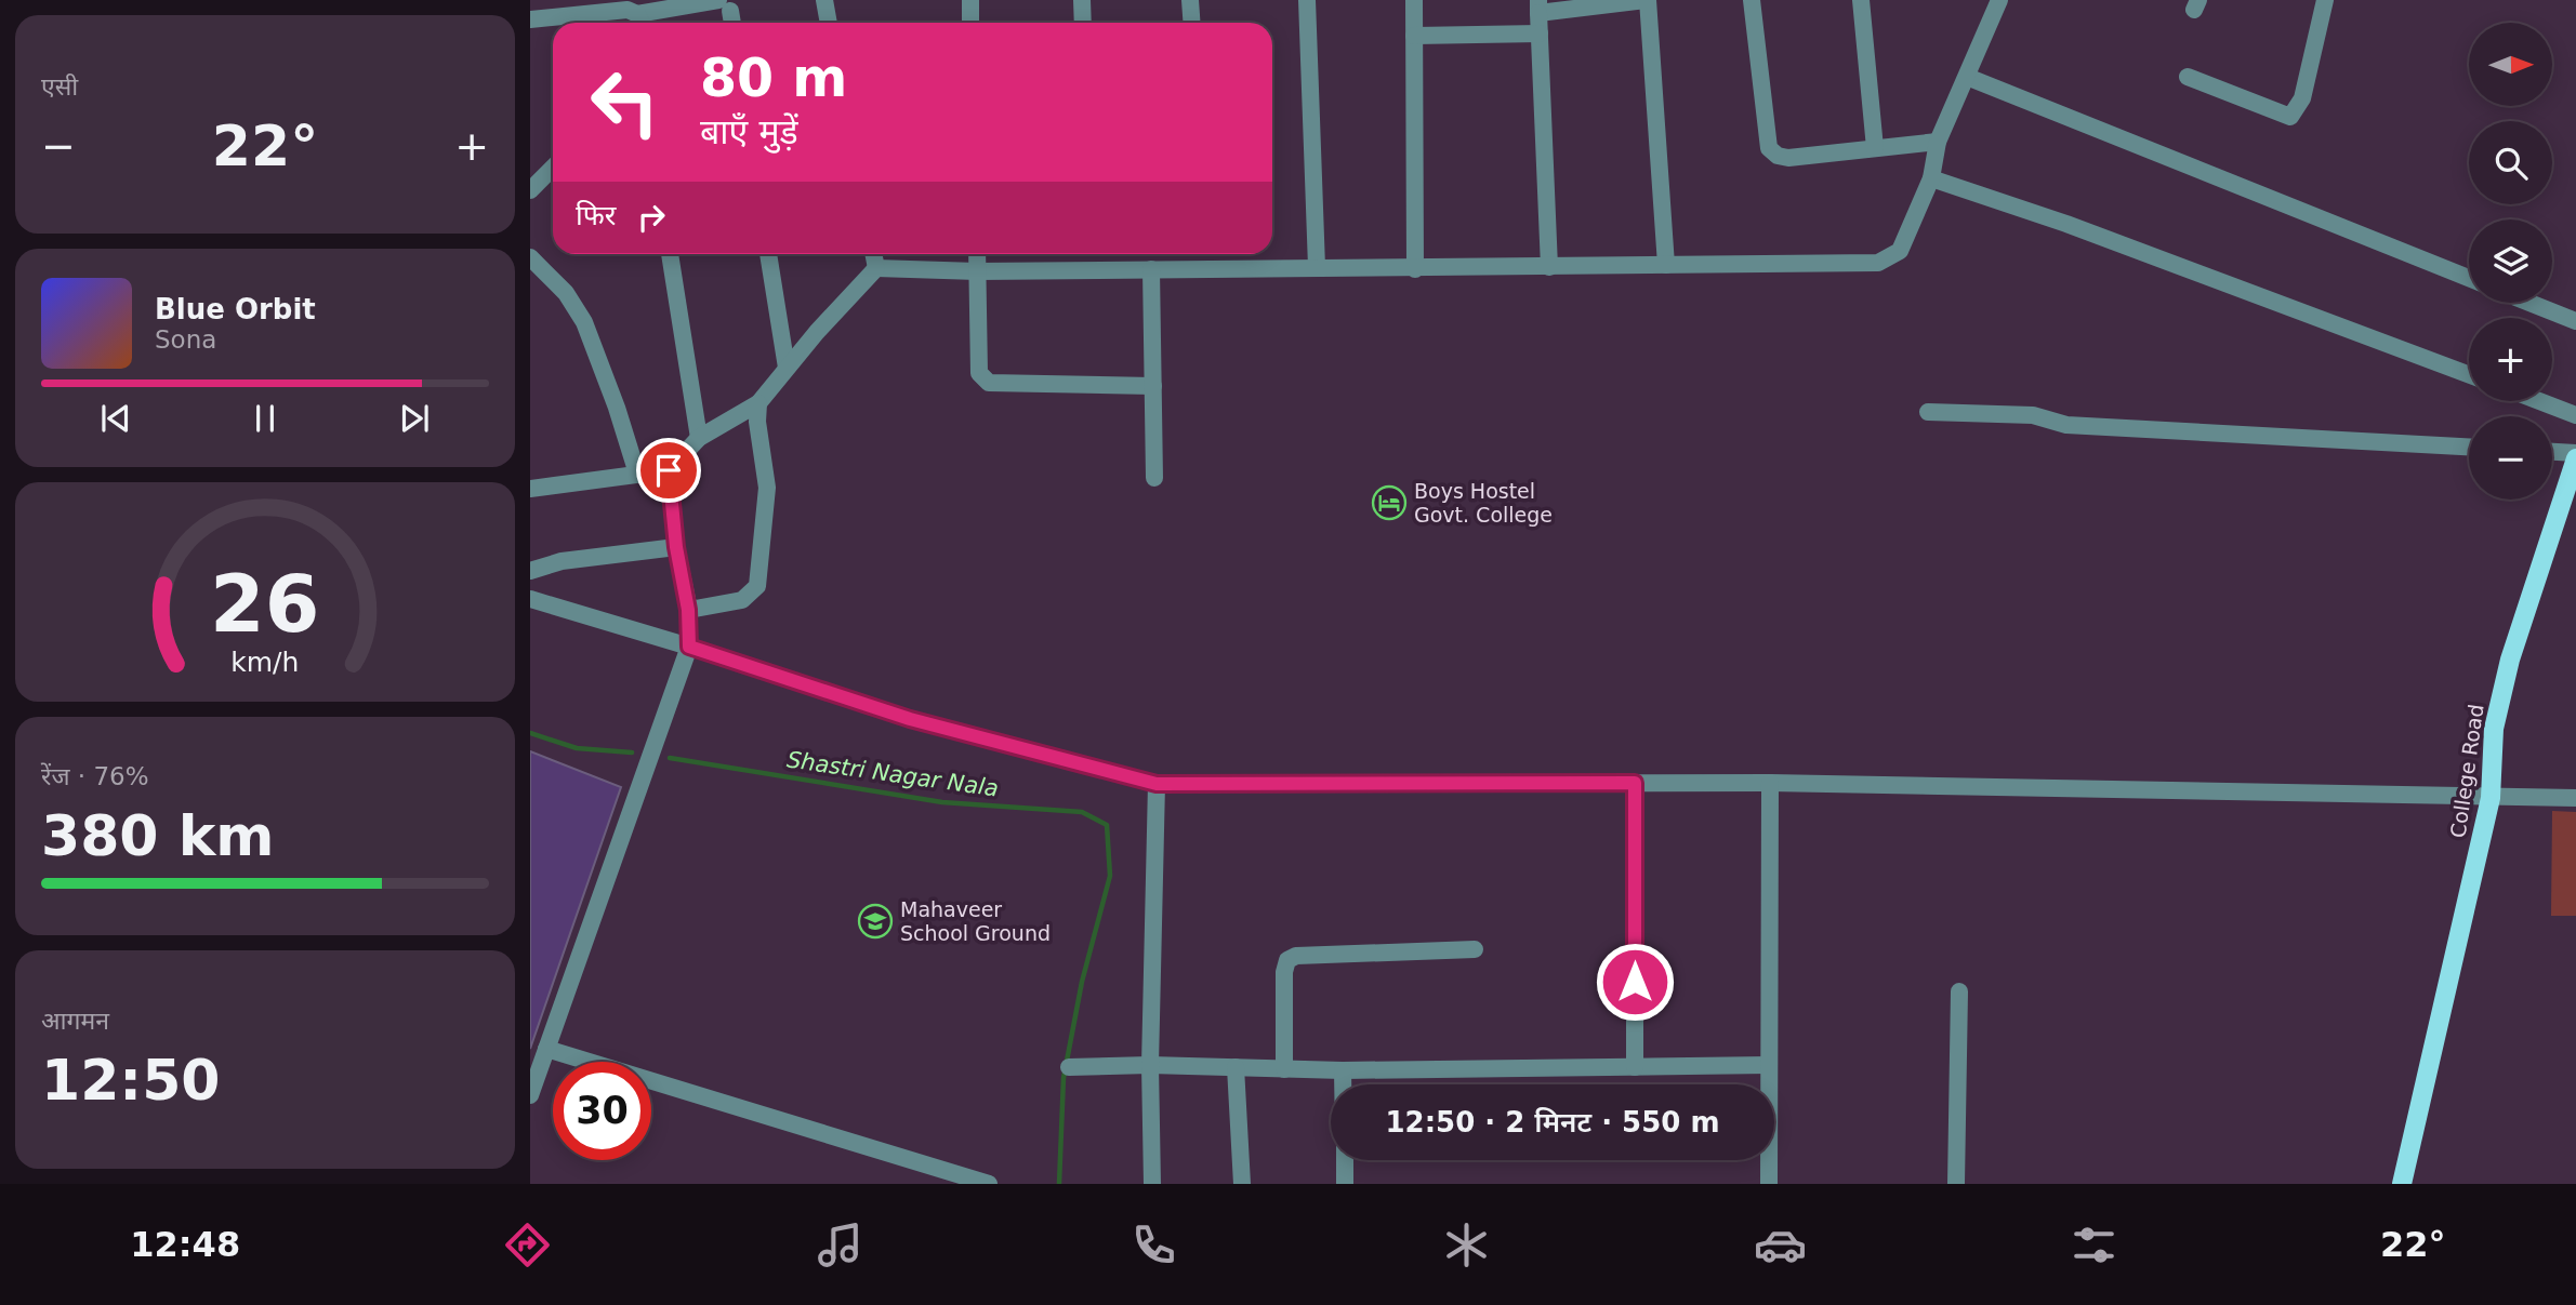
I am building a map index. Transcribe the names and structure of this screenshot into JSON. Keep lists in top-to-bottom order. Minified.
{"streets":{"main road":["College Road"]},"water":["Shastri Nagar Nala"],"places":{"hotel":["Boys Hostel Govt. College"],"school or university":["Mahaveer School Ground"]},"north":"right","page":{"tile":["एसी",["रेंज · 76%","380 km"],["आगमन","12:50"]],"map_buttons":["+","−"],"turn":["80 m","बाएँ मुड़ें"],"heat":["−","22°","+"],"then":"फिर","song":["Blue Orbit","Sona"],"limit":"30","trip":"12:50 · 2 मिनट · 550 m","tabs":["12:48","22°"],"gauge":["26","km/h"]}}
